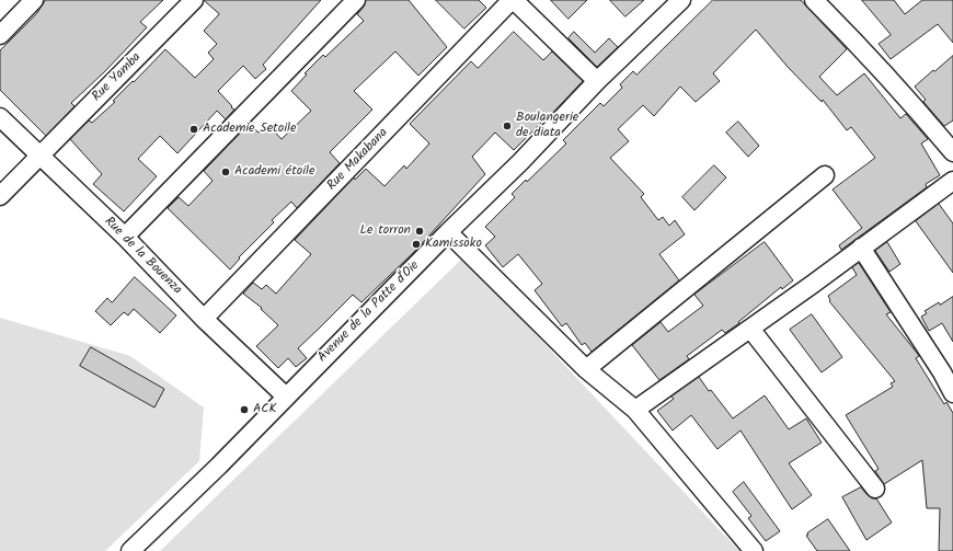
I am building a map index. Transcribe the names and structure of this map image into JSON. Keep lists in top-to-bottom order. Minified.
{"streets":{"street":["Rue Yamba","Rue Makabana","Rue de la Bouenza","Avenue de la Patte d'Oie"]},"crossings":[["Rue Yamba","Rue de la Bouenza"],["Rue Makabana","Rue de la Bouenza"],["Rue de la Bouenza","Avenue de la Patte d'Oie"]],"places":["Boulangerie de diata","Academie 5etoile","Academi étoile","Le torron","Kamissoko","ACK"]}
